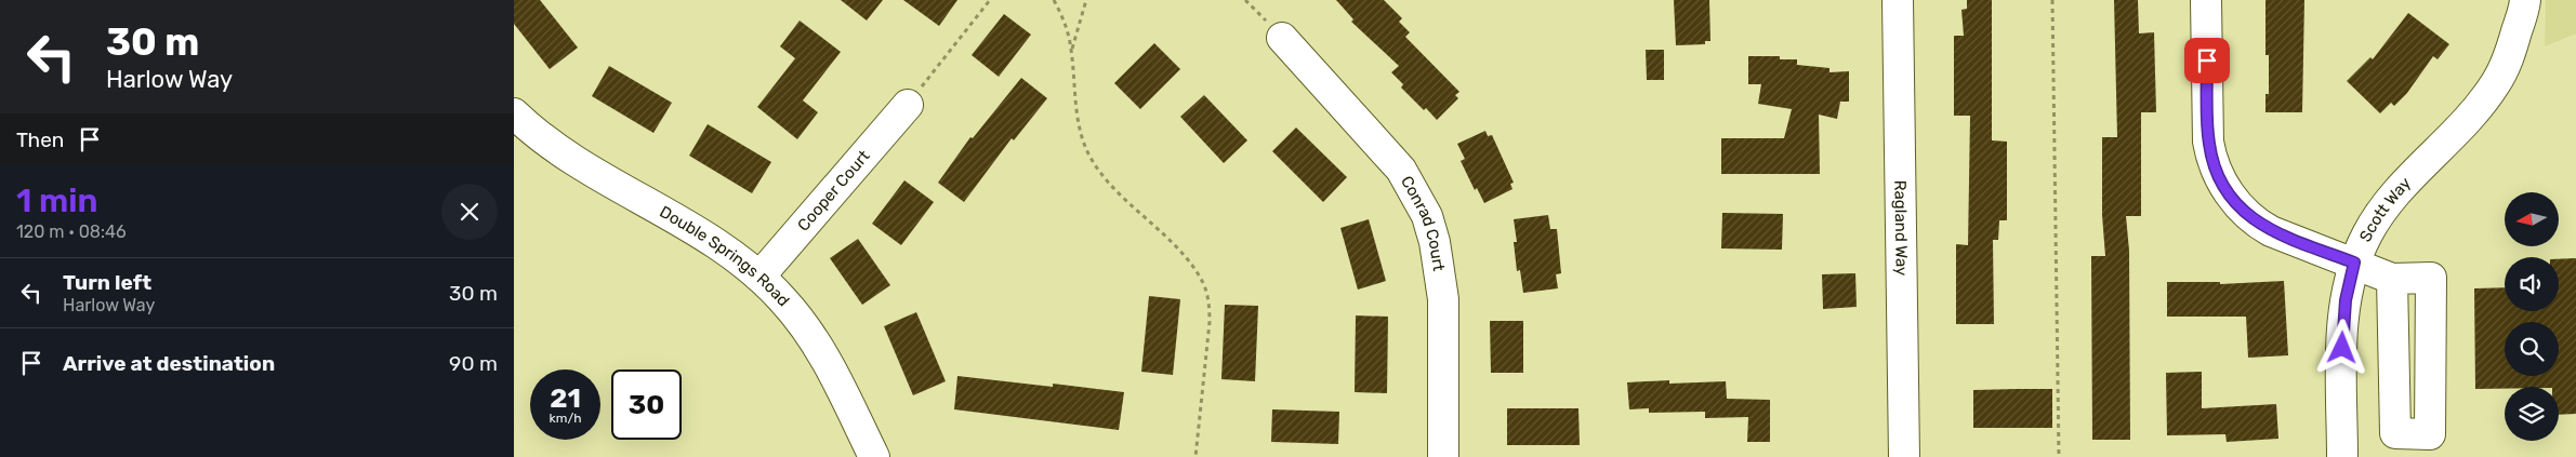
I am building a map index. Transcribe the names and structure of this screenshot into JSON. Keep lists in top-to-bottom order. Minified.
{"streets":{"street":["Cooper Court","Scott Way","Conrad Court","Ragland Way","Double Springs Road"]},"crossings":[["Cooper Court","Double Springs Road"]],"north":"left","page":{"turn":["30 m","Harlow Way"],"then":"Then","heading":["1 min","120 m · 08:46"],"list":[{"name":"Turn left","note":"Harlow Way","value":"30 m"},{"name":"Arrive at destination","value":"90 m"}],"speed":"21 km/h","limit":"30"}}
